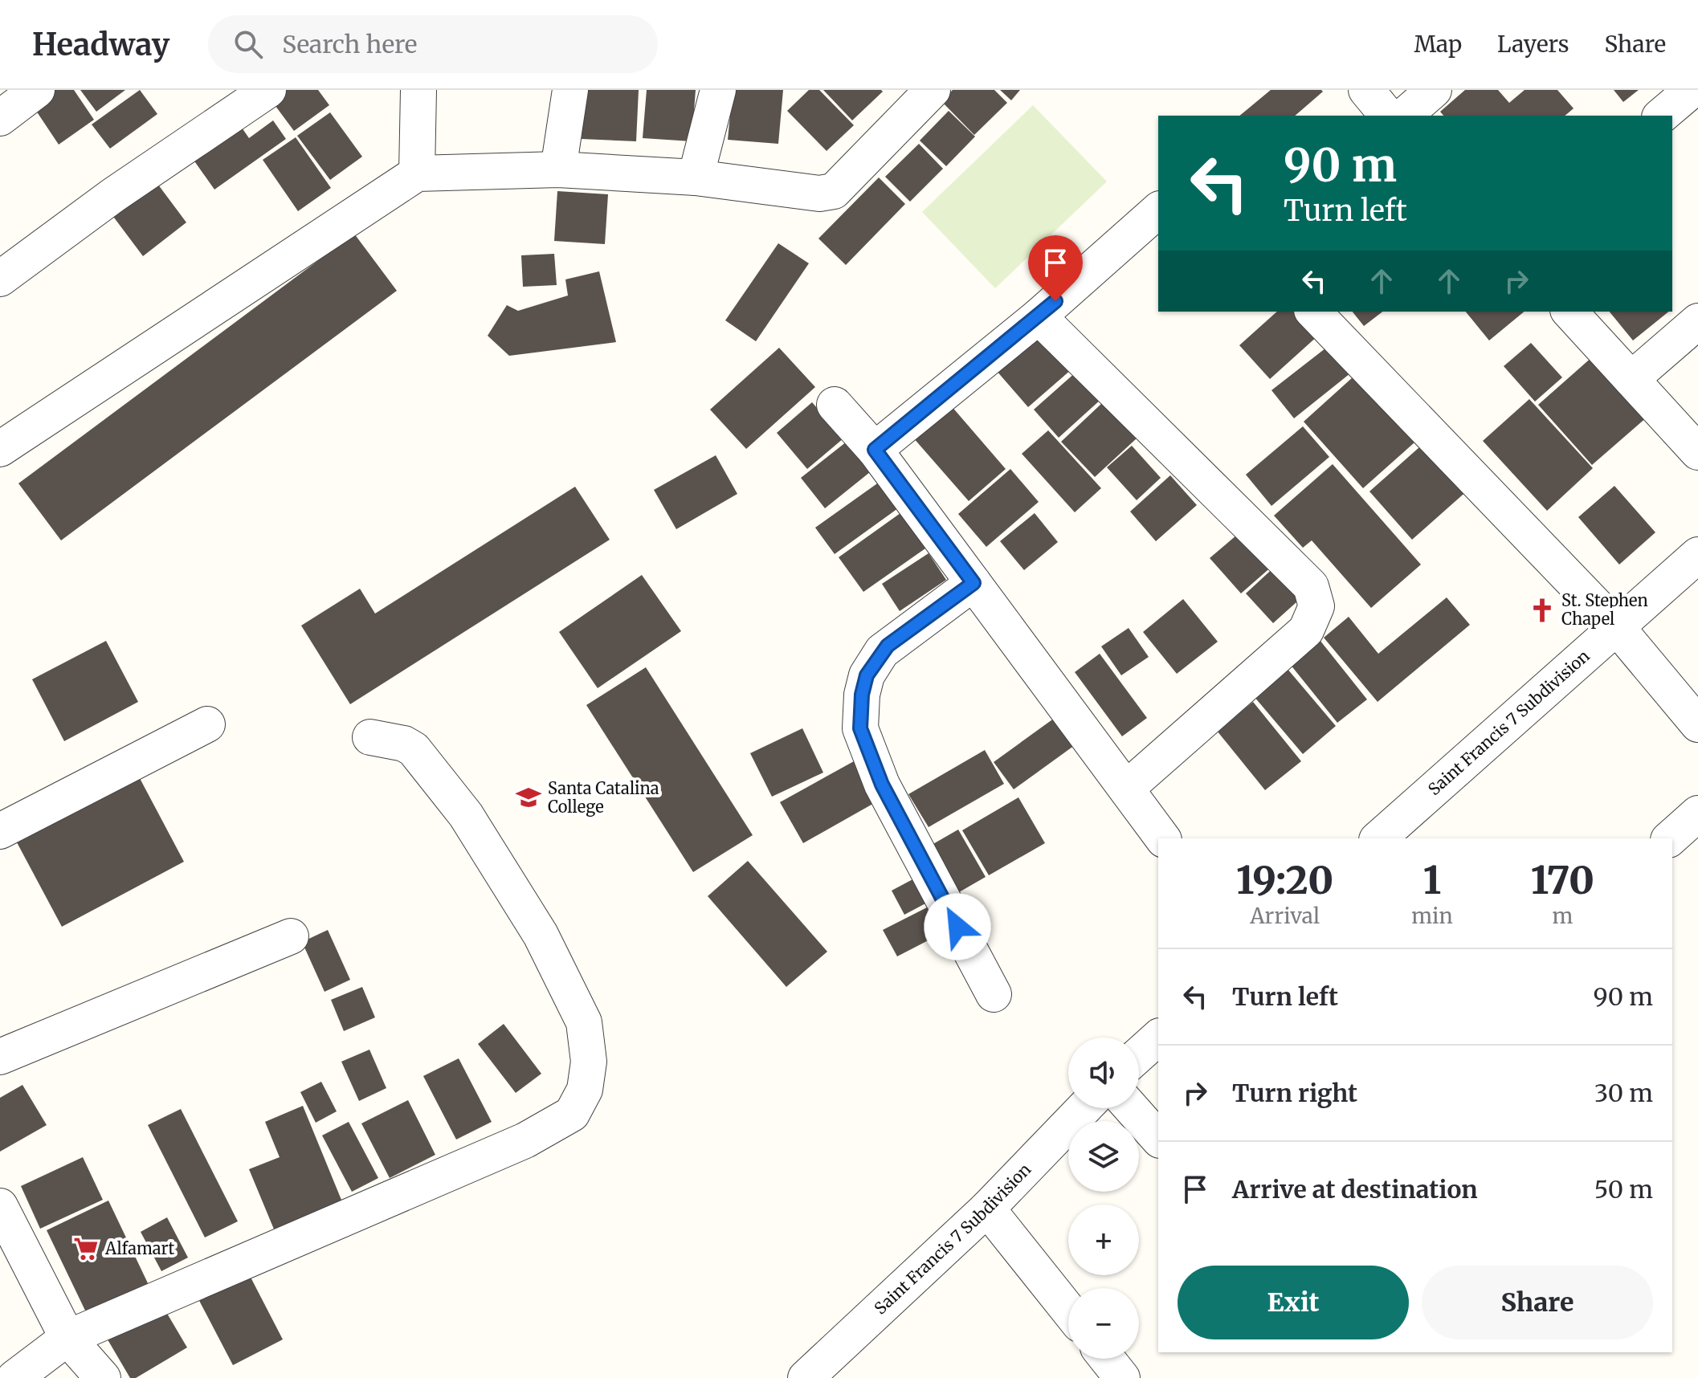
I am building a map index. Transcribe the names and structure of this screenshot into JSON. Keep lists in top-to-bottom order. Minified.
{"streets":{"street":["Saint Francis 7 Subdivision"]},"places":{"church":["St. Stephen Chapel"],"school or university":["Santa Catalina College"],"supermarket":["Alfamart"]},"page":{"header":"Headway","search":"Search here","nav":["Map","Layers","Share"],"turn":["90 m","Turn left"],"eta":["19:20","Arrival","1","min","170","m"],"list":[{"name":"Turn left","value":"90 m"},{"name":"Turn right","value":"30 m"},{"name":"Arrive at destination","value":"50 m"}],"map_buttons":["+","−"],"buttons":["Exit","Share"]}}
